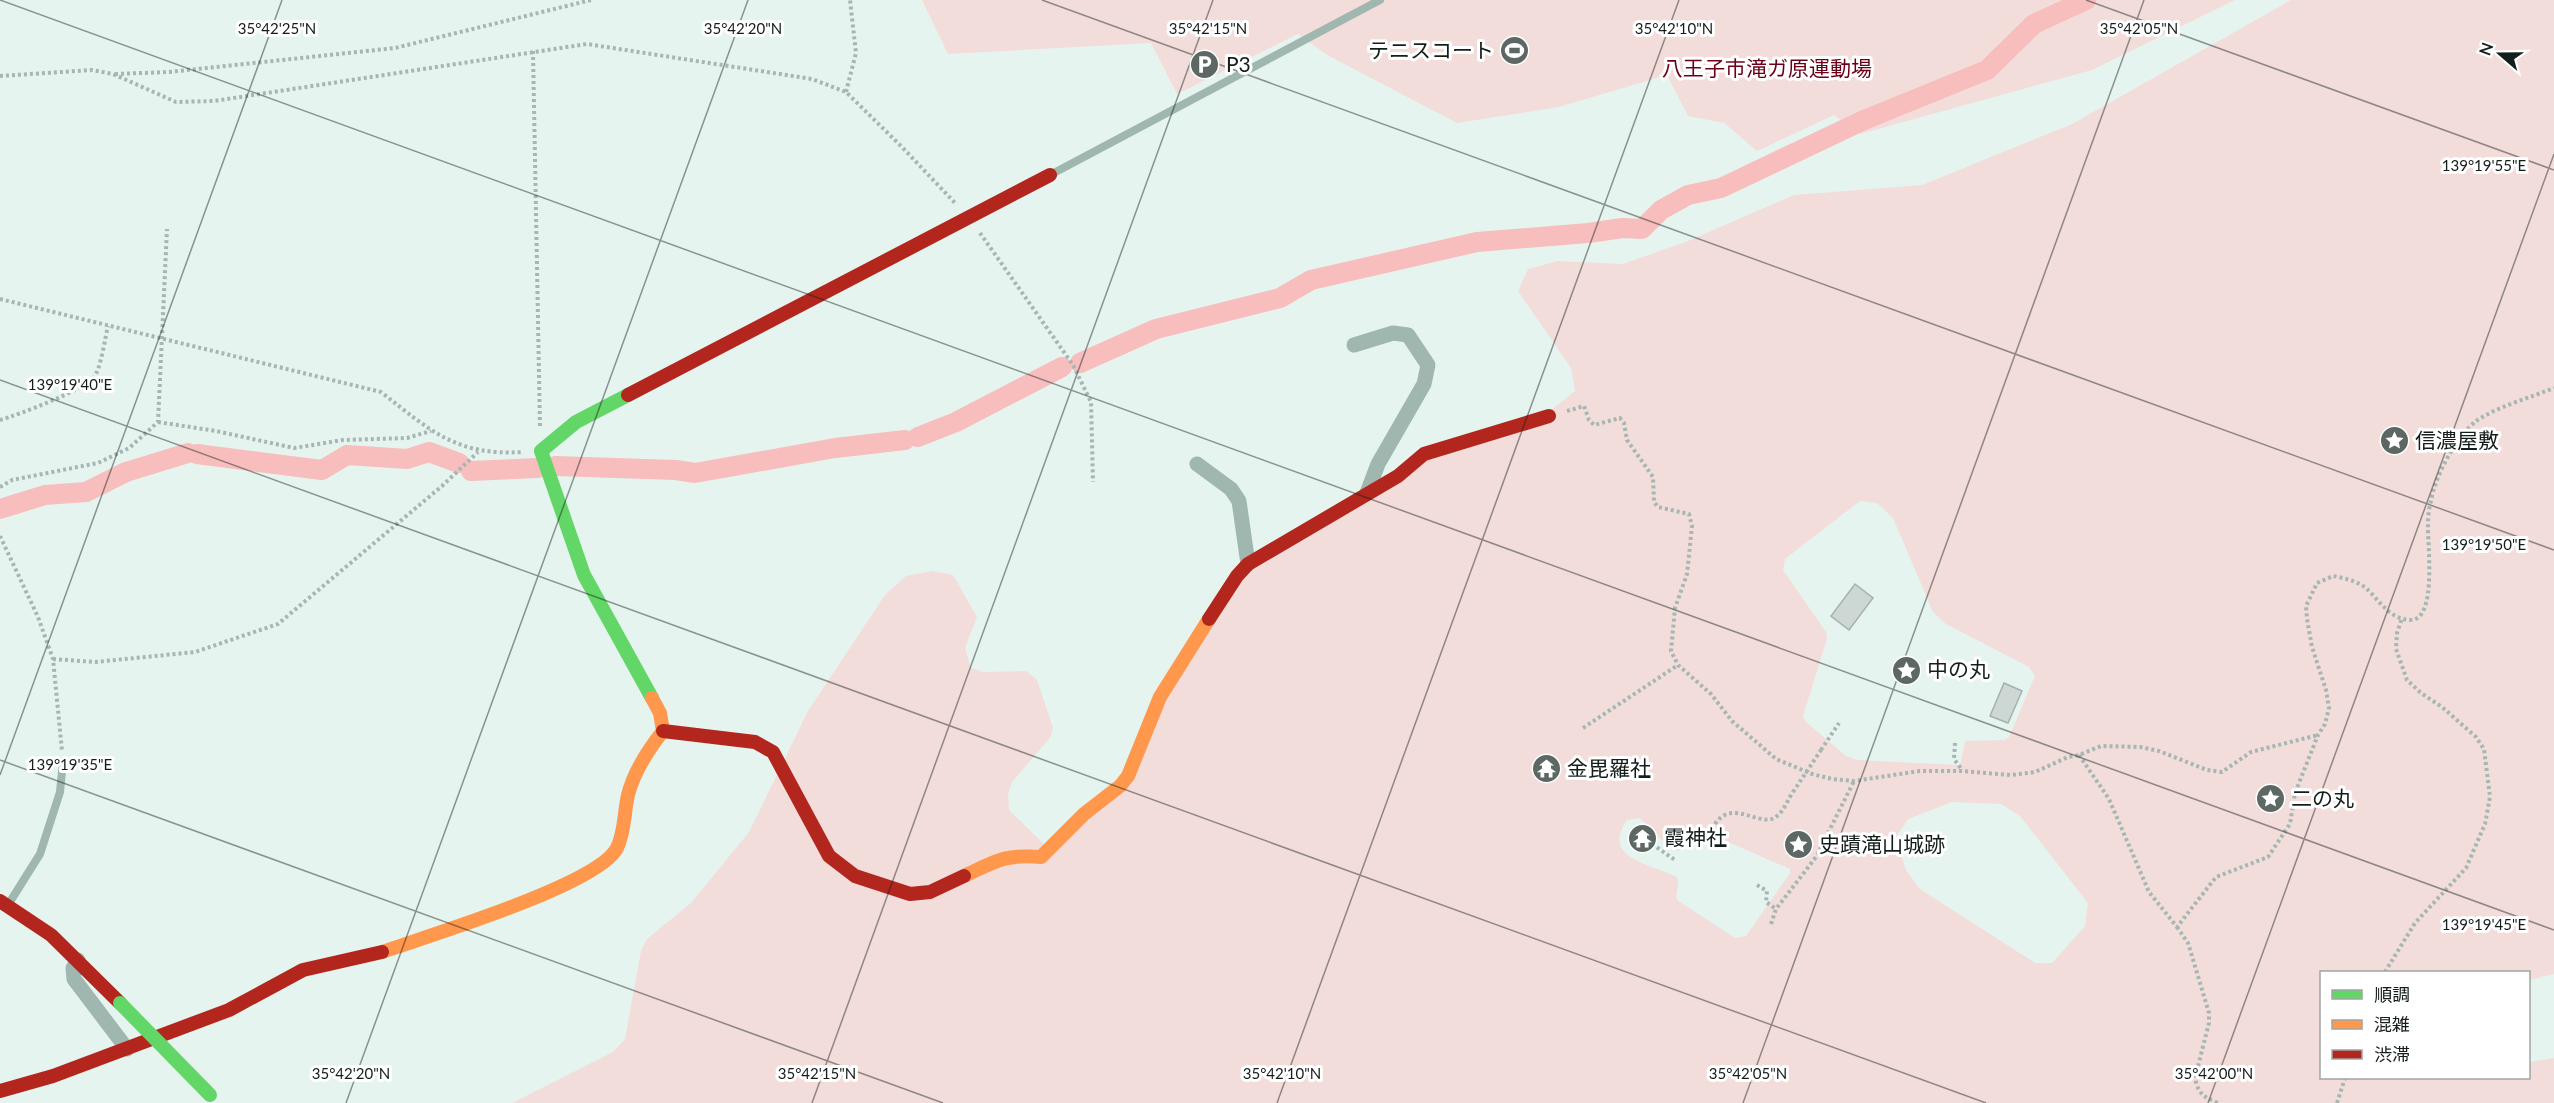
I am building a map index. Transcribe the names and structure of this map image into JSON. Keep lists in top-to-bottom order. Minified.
{"parks":["八王子市滝ガ原運動場"],"places":{"sports":["テニスコート"],"parking":["P3"],"place":["信濃屋敷","中の丸","二の丸","史蹟滝山城跡"],"temple":["金毘羅社","霞神社"]},"legend":["順調","混雑","渋滞"],"north":"left","coordinates":["35°42'25\"N","35°42'20\"N","35°42'15\"N","35°42'10\"N","35°42'05\"N","139°19'55\"E","139°19'40\"E","139°19'50\"E","139°19'35\"E","139°19'45\"E","35°42'00\"N"]}
